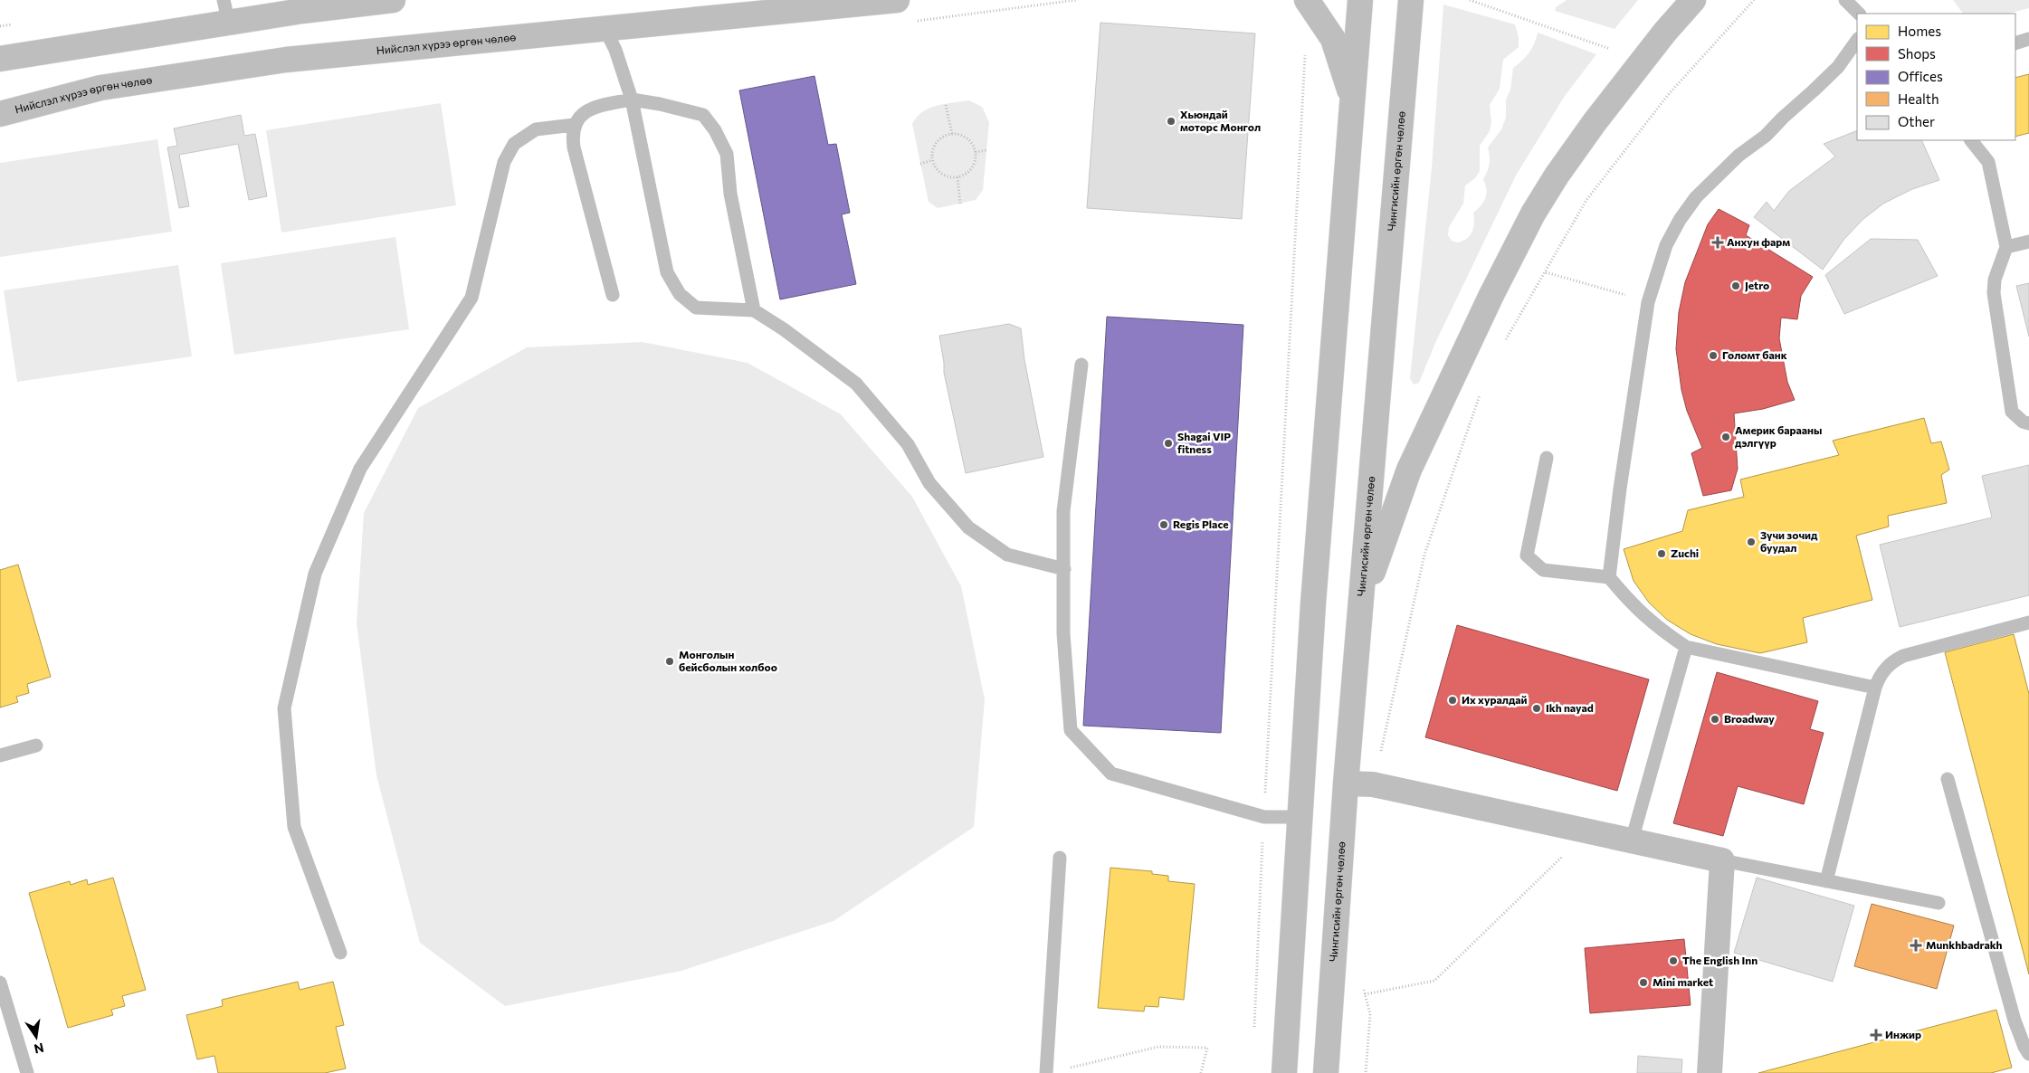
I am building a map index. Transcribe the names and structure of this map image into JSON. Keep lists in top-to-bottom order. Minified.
{"streets":{"main road":["Нийслэл хүрээ өргөн чөлөө","Чингисийн өргөн чөлөө"]},"places":{"other":["Хьюндай моторс Монгол","Jetro","Голомт банк","Америк барааны дэлгүүр","Shagai VIP fitness","Regis Place","Зүчи зочид буудал","Zuchi","Монголын бейсболын холбоо","Их хуралдай","Ikh nayad","Broadway","The English Inn","Mini market"],"health":["Анхун фарм","Munkhbadrakh","Инжир"]},"legend":["Homes","Shops","Offices","Health","Other"],"north":"bottom"}
